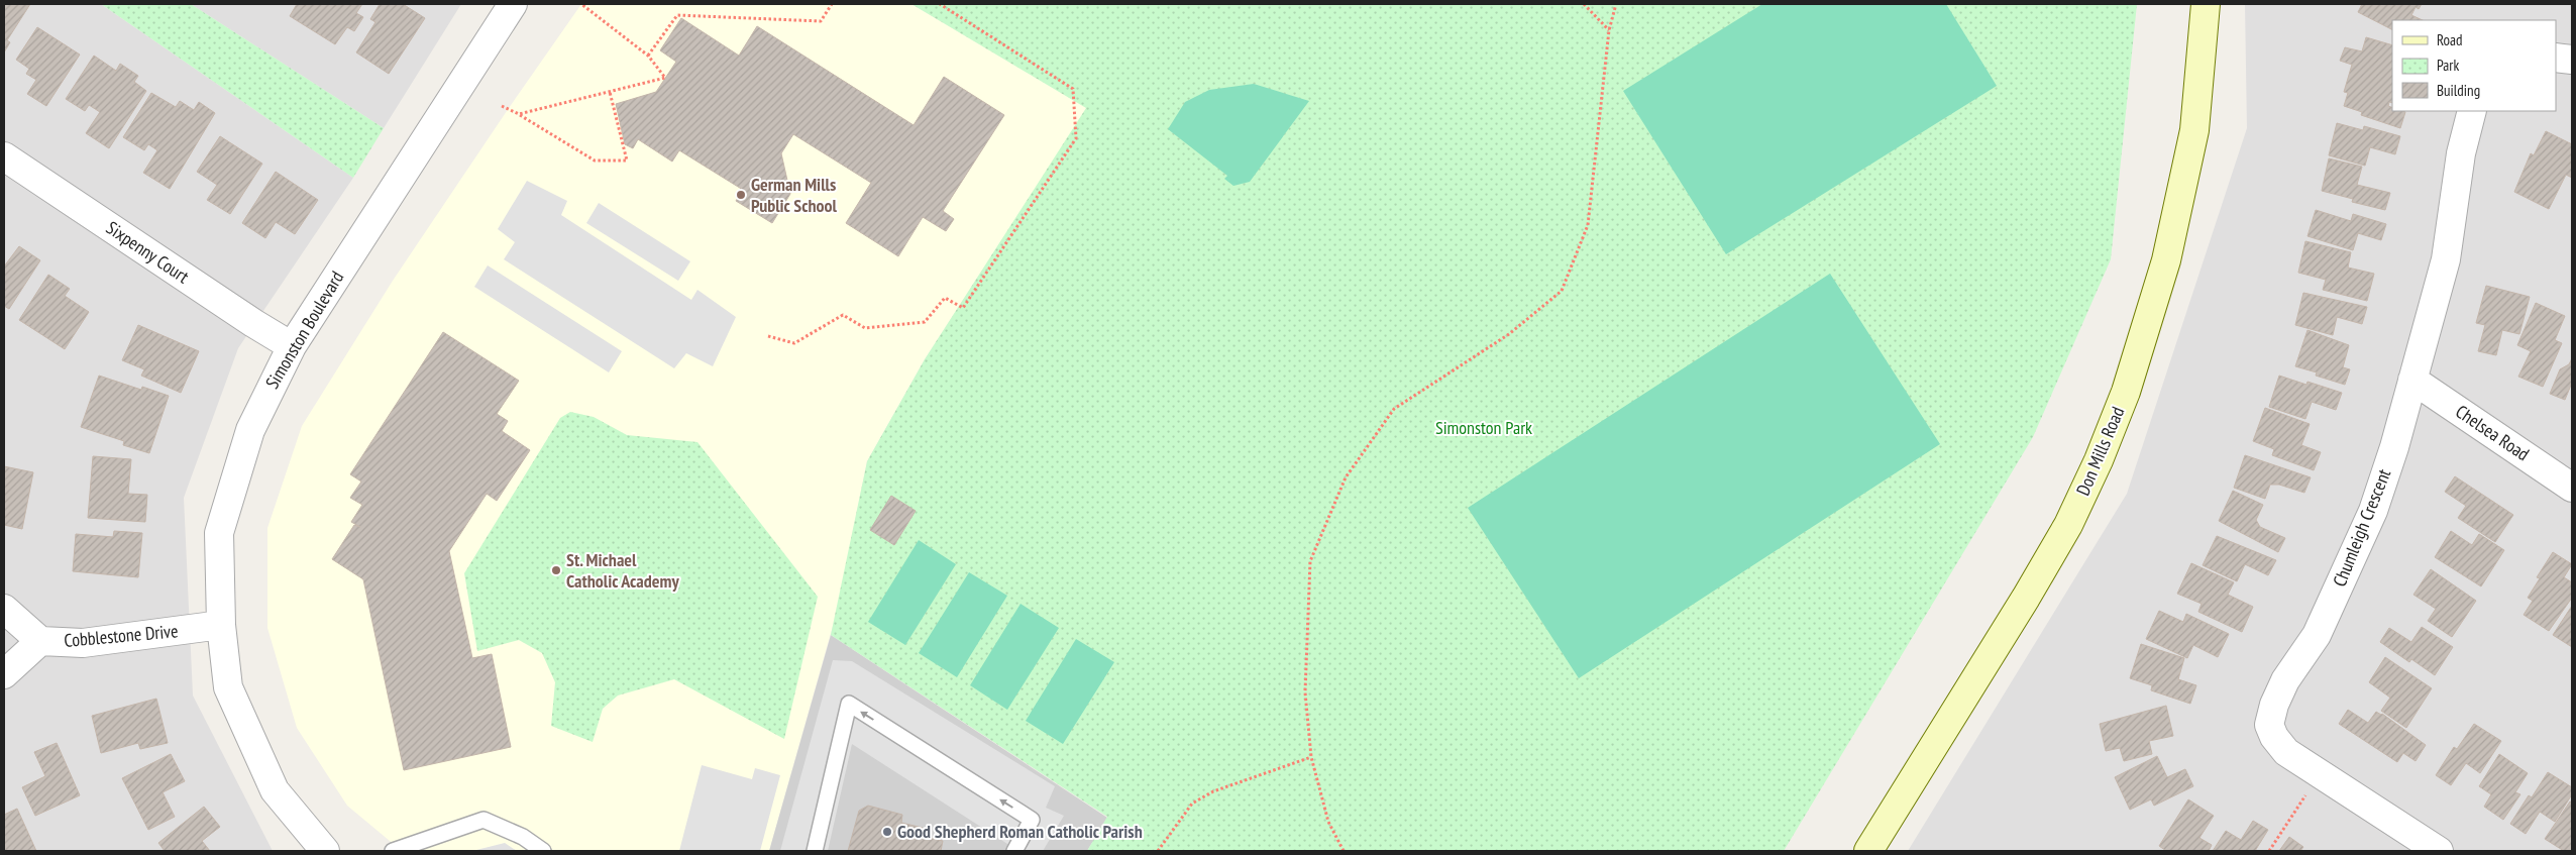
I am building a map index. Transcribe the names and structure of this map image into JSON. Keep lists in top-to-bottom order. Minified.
{"streets":{"main road":["Don Mills Road"],"street":["Sixpenny Court","Simonston Boulevard","Chelsea Road","Chumleigh Crescent","Cobblestone Drive"]},"crossings":[["Sixpenny Court","Simonston Boulevard"],["Simonston Boulevard","Cobblestone Drive"],["Chelsea Road","Chumleigh Crescent"]],"parks":["Simonston Park"],"places":["German Mills Public School","St. Michael Catholic Academy","Good Shepherd Roman Catholic Parish"],"legend":["Road","Park","Building"]}
